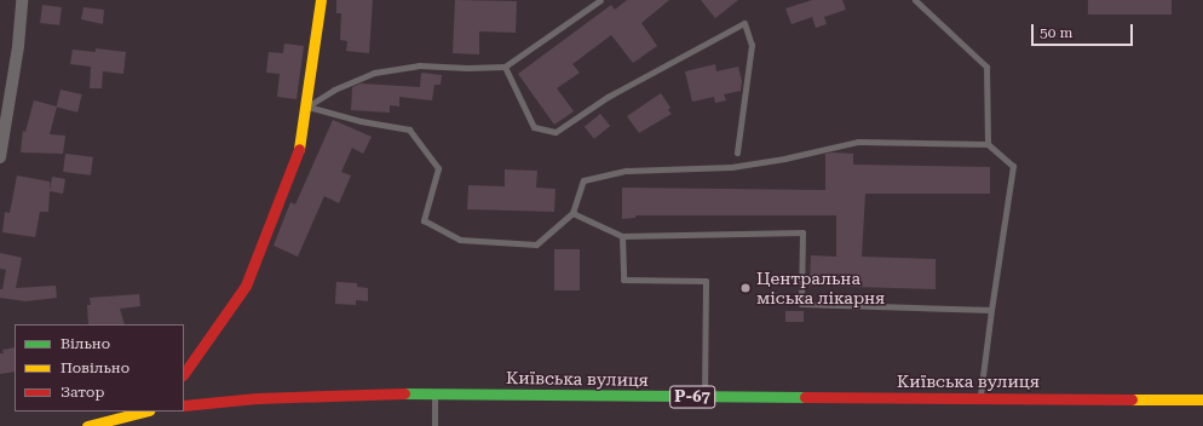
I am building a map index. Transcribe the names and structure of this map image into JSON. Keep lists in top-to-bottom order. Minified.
{"streets":{"main road":["Київська вулиця","Р-67"]},"places":["Центральна міська лікарня"],"legend":["Вільно","Повільно","Затор"],"scale_bar":"50 m"}
